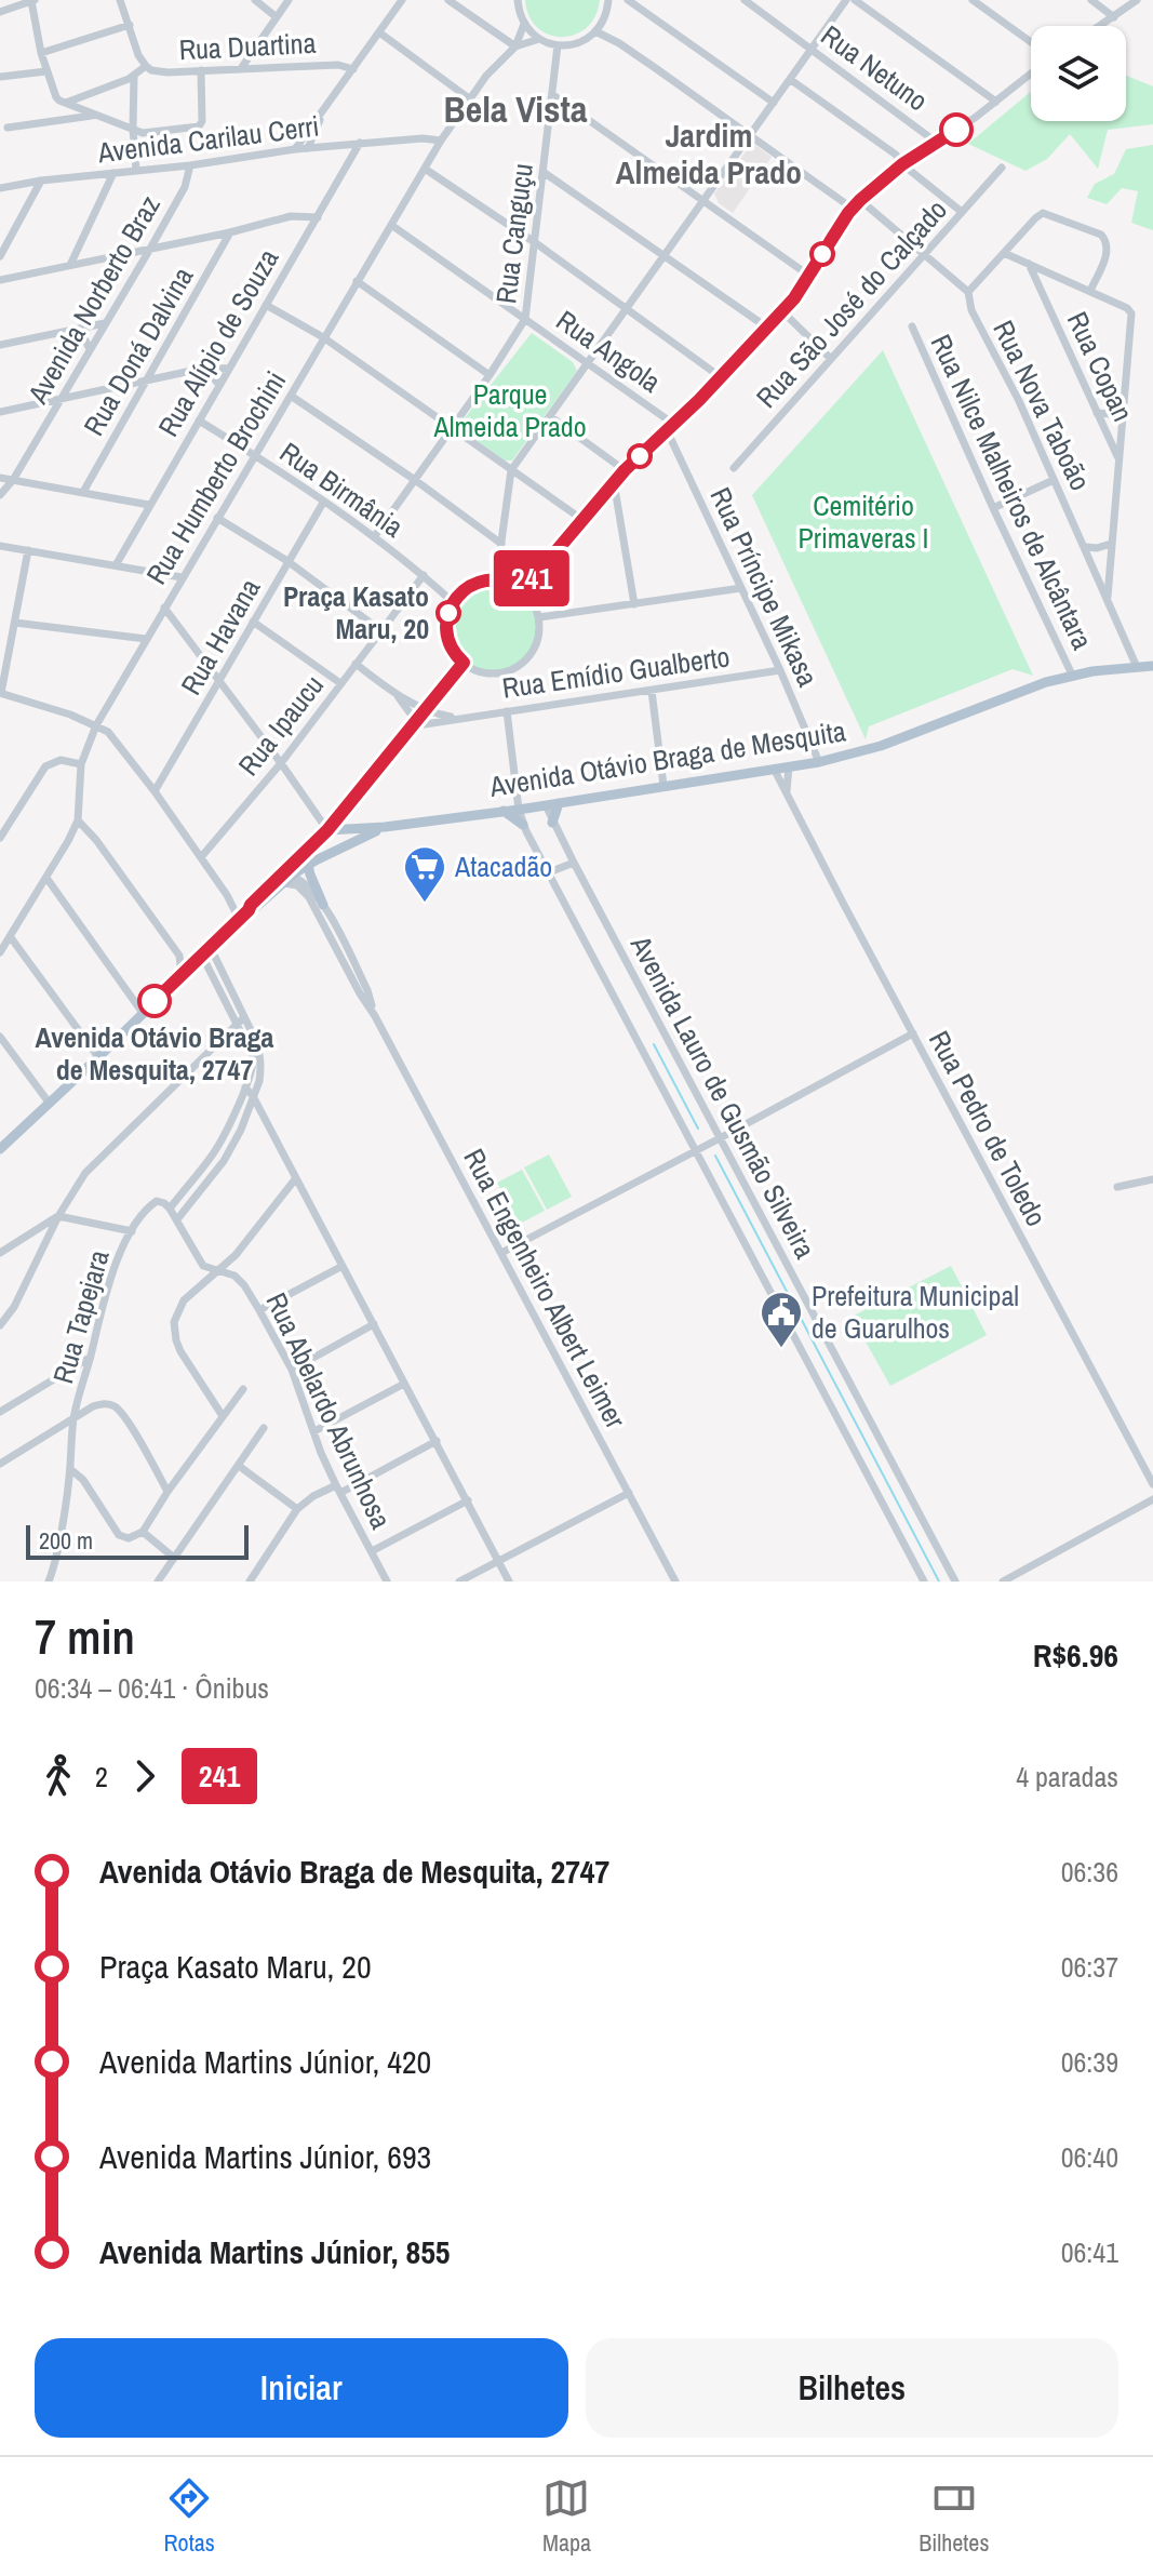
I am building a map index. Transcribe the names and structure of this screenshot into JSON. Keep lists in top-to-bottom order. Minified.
{"streets":{"main road":["Avenida Otávio Braga de Mesquita"],"street":["Rua Duartina","Rua Netuno","Avenida Carilau Cerri","Rua Canguçu","Avenida Norberto Braz","Rua São José do Calçado","Rua Alípio de Souza","Rua Doná Dalvina","Rua Angola","Rua Copan","Rua Nova Taboão","Rua Humberto Brochini","Rua Birmânia","Rua Nilce Malheiros de Alcântara","Rua Príncipe Mikasa","Rua Havana","Rua Emídio Gualberto","Rua Ipaucu","Avenida Lauro de Gusmão Silveira","Rua Pedro de Toledo","Rua Engenheiro Albert Leimer","Rua Tapejara","Rua Abelardo Abrunhosa"]},"crossings":[["Avenida Carilau Cerri","Avenida Norberto Braz"],["Avenida Carilau Cerri","Rua Alípio de Souza"],["Avenida Carilau Cerri","Rua Humberto Brochini"],["Rua Canguçu","Rua Angola"],["Rua Canguçu","Rua Birmânia"],["Rua São José do Calçado","Rua Nova Taboão"],["Rua Alípio de Souza","Rua Birmânia"],["Rua Angola","Rua Humberto Brochini"],["Rua Angola","Rua Príncipe Mikasa"],["Rua Nova Taboão","Avenida Otávio Braga de Mesquita"],["Rua Humberto Brochini","Rua Birmânia"],["Rua Birmânia","Rua Havana"],["Rua Birmânia","Rua Ipaucu"],["Rua Nilce Malheiros de Alcântara","Avenida Otávio Braga de Mesquita"],["Rua Príncipe Mikasa","Rua Emídio Gualberto"],["Rua Príncipe Mikasa","Avenida Otávio Braga de Mesquita"],["Rua Emídio Gualberto","Rua Ipaucu"],["Rua Emídio Gualberto","Avenida Lauro de Gusmão Silveira"],["Avenida Otávio Braga de Mesquita","Avenida Lauro de Gusmão Silveira"],["Avenida Otávio Braga de Mesquita","Rua Pedro de Toledo"],["Rua Tapejara","Rua Abelardo Abrunhosa"]],"districts":["Bela Vista","Jardim Almeida Prado"],"parks":["Parque Almeida Prado","Cemitério Primaveras I"],"places":{"other":["Praça Kasato Maru, 20","Avenida Otávio Braga de Mesquita, 2747"],"supermarket":["Atacadão"],"public building":["Prefeitura Municipal de Guarulhos"]},"lines":["bus line 241"],"scale_bar":"200 m","page":{"on_map":"241","scale":"200 m","heading":["7 min","06:34 – 06:41 · Ônibus","R$6.96"],"legs":["2","241","4 paradas"],"list":[{"name":"Avenida Otávio Braga de Mesquita, 2747","value":"06:36"},{"name":"Praça Kasato Maru, 20","value":"06:37"},{"name":"Avenida Martins Júnior, 420","value":"06:39"},{"name":"Avenida Martins Júnior, 693","value":"06:40"},{"name":"Avenida Martins Júnior, 855","value":"06:41"}],"buttons":["Iniciar","Bilhetes"],"tabs":["Rotas","Mapa","Bilhetes"]}}
